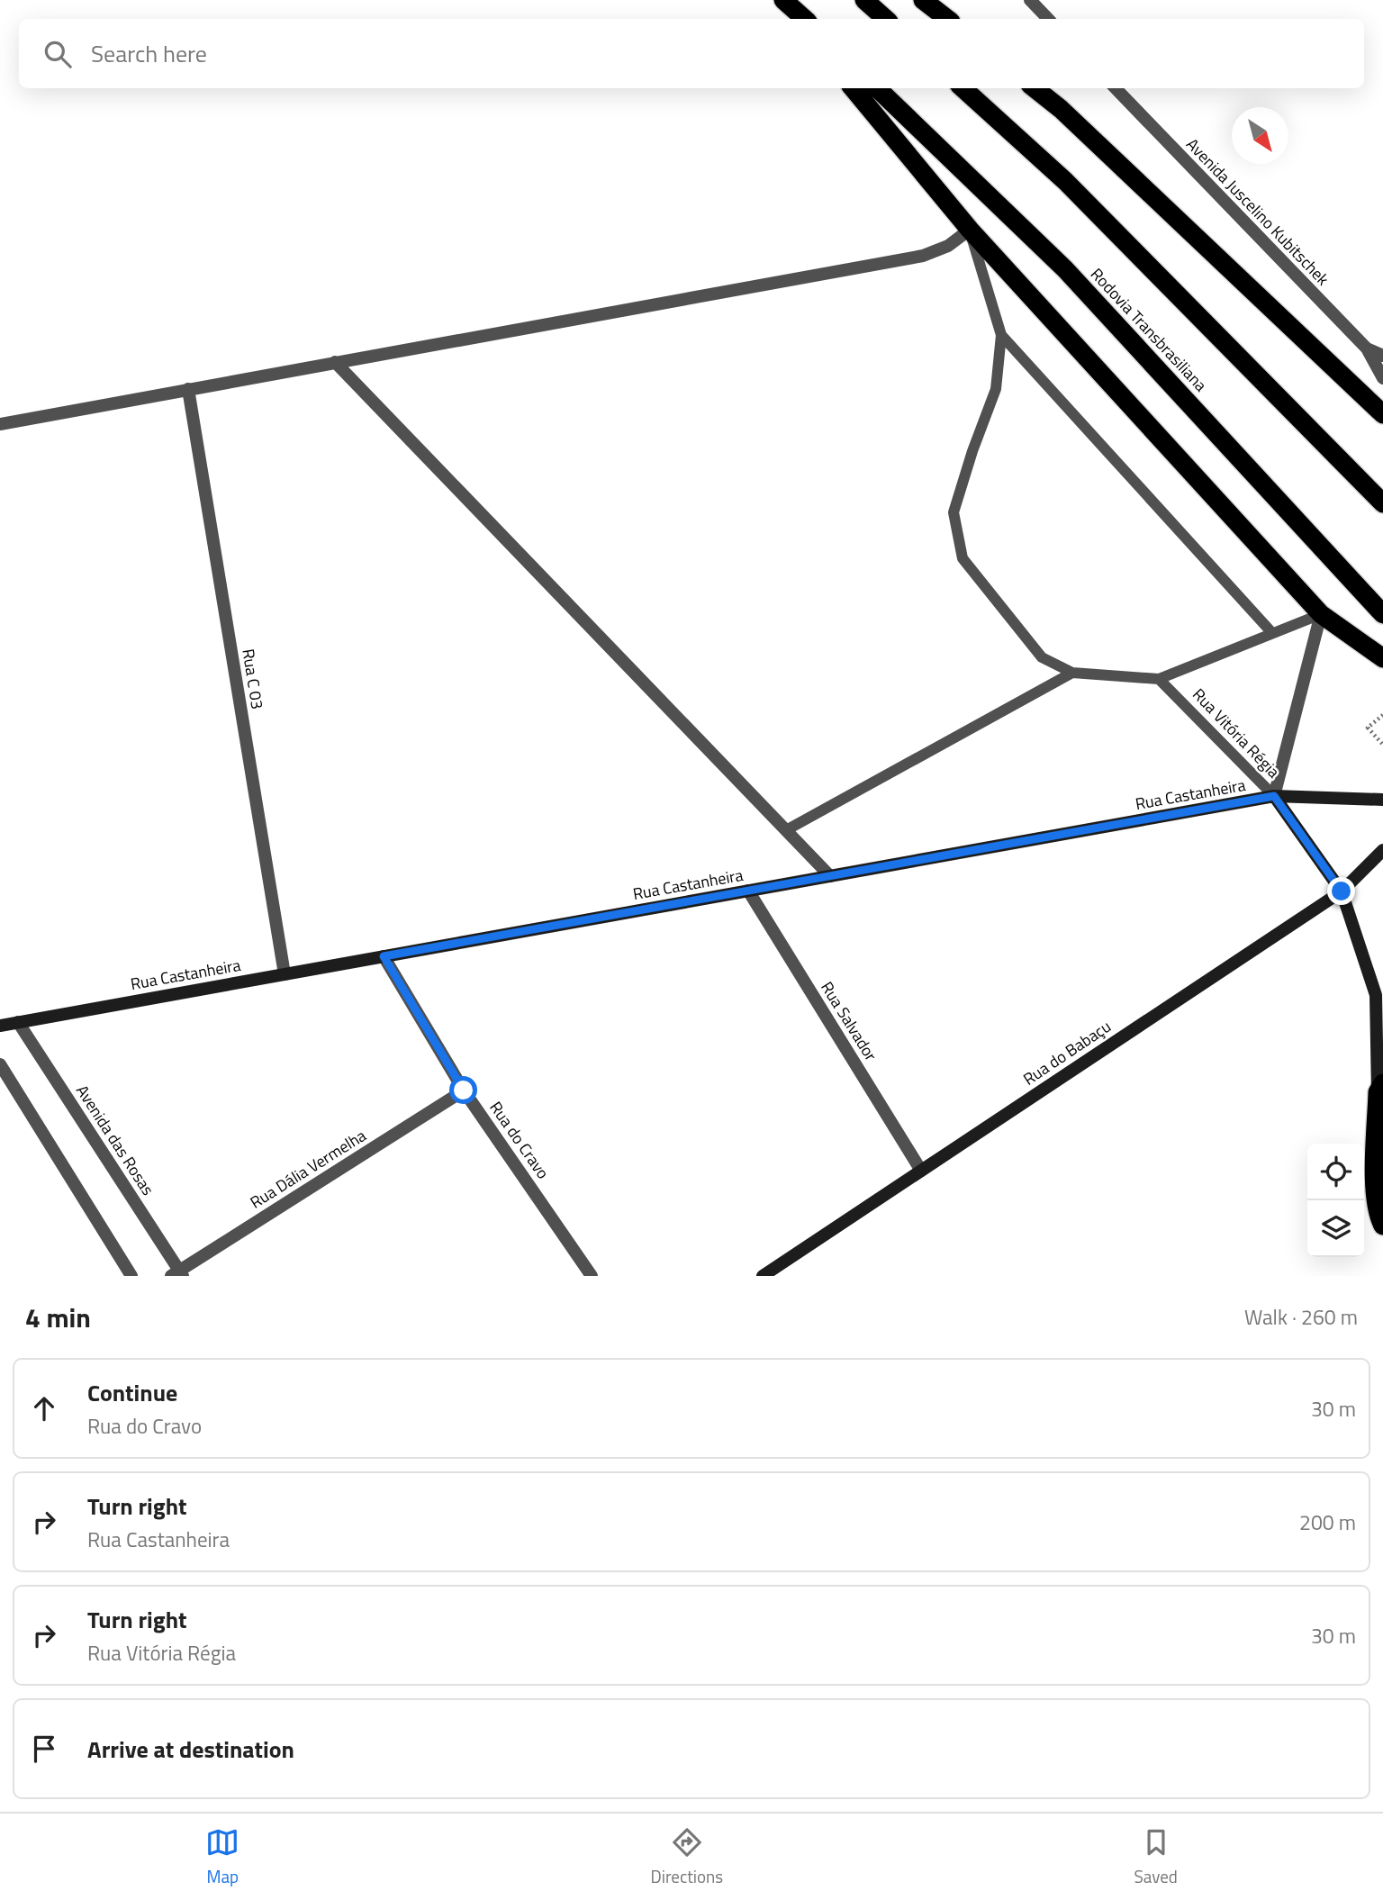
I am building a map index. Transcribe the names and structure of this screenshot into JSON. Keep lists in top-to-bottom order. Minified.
{"streets":{"highway":["Rodovia Transbrasiliana"],"main road":["Rua Vitória Régia","Rua Castanheira","Rua do Babaçu"],"street":["Avenida Juscelino Kubitschek","Rua C 03","Rua Salvador","Avenida das Rosas","Rua do Cravo","Rua Dália Vermelha"]},"crossings":[["Rua C 03","Rua Castanheira"],["Rua Vitória Régia","Rua Castanheira"],["Rua Vitória Régia","Rua do Babaçu"],["Rua Castanheira","Rua Salvador"],["Rua Castanheira","Avenida das Rosas"],["Rua Castanheira","Rua do Cravo"],["Rua Salvador","Rua do Babaçu"],["Avenida das Rosas","Rua Dália Vermelha"],["Rua do Cravo","Rua Dália Vermelha"]],"north":"bottom right","page":{"search":"Search here","heading":["4 min","Walk · 260 m"],"list":[["Continue","Rua do Cravo","30 m"],["Turn right","Rua Castanheira","200 m"],["Turn right","Rua Vitória Régia","30 m"],"Arrive at destination"],"nav":["Map","Directions","Saved"]}}
